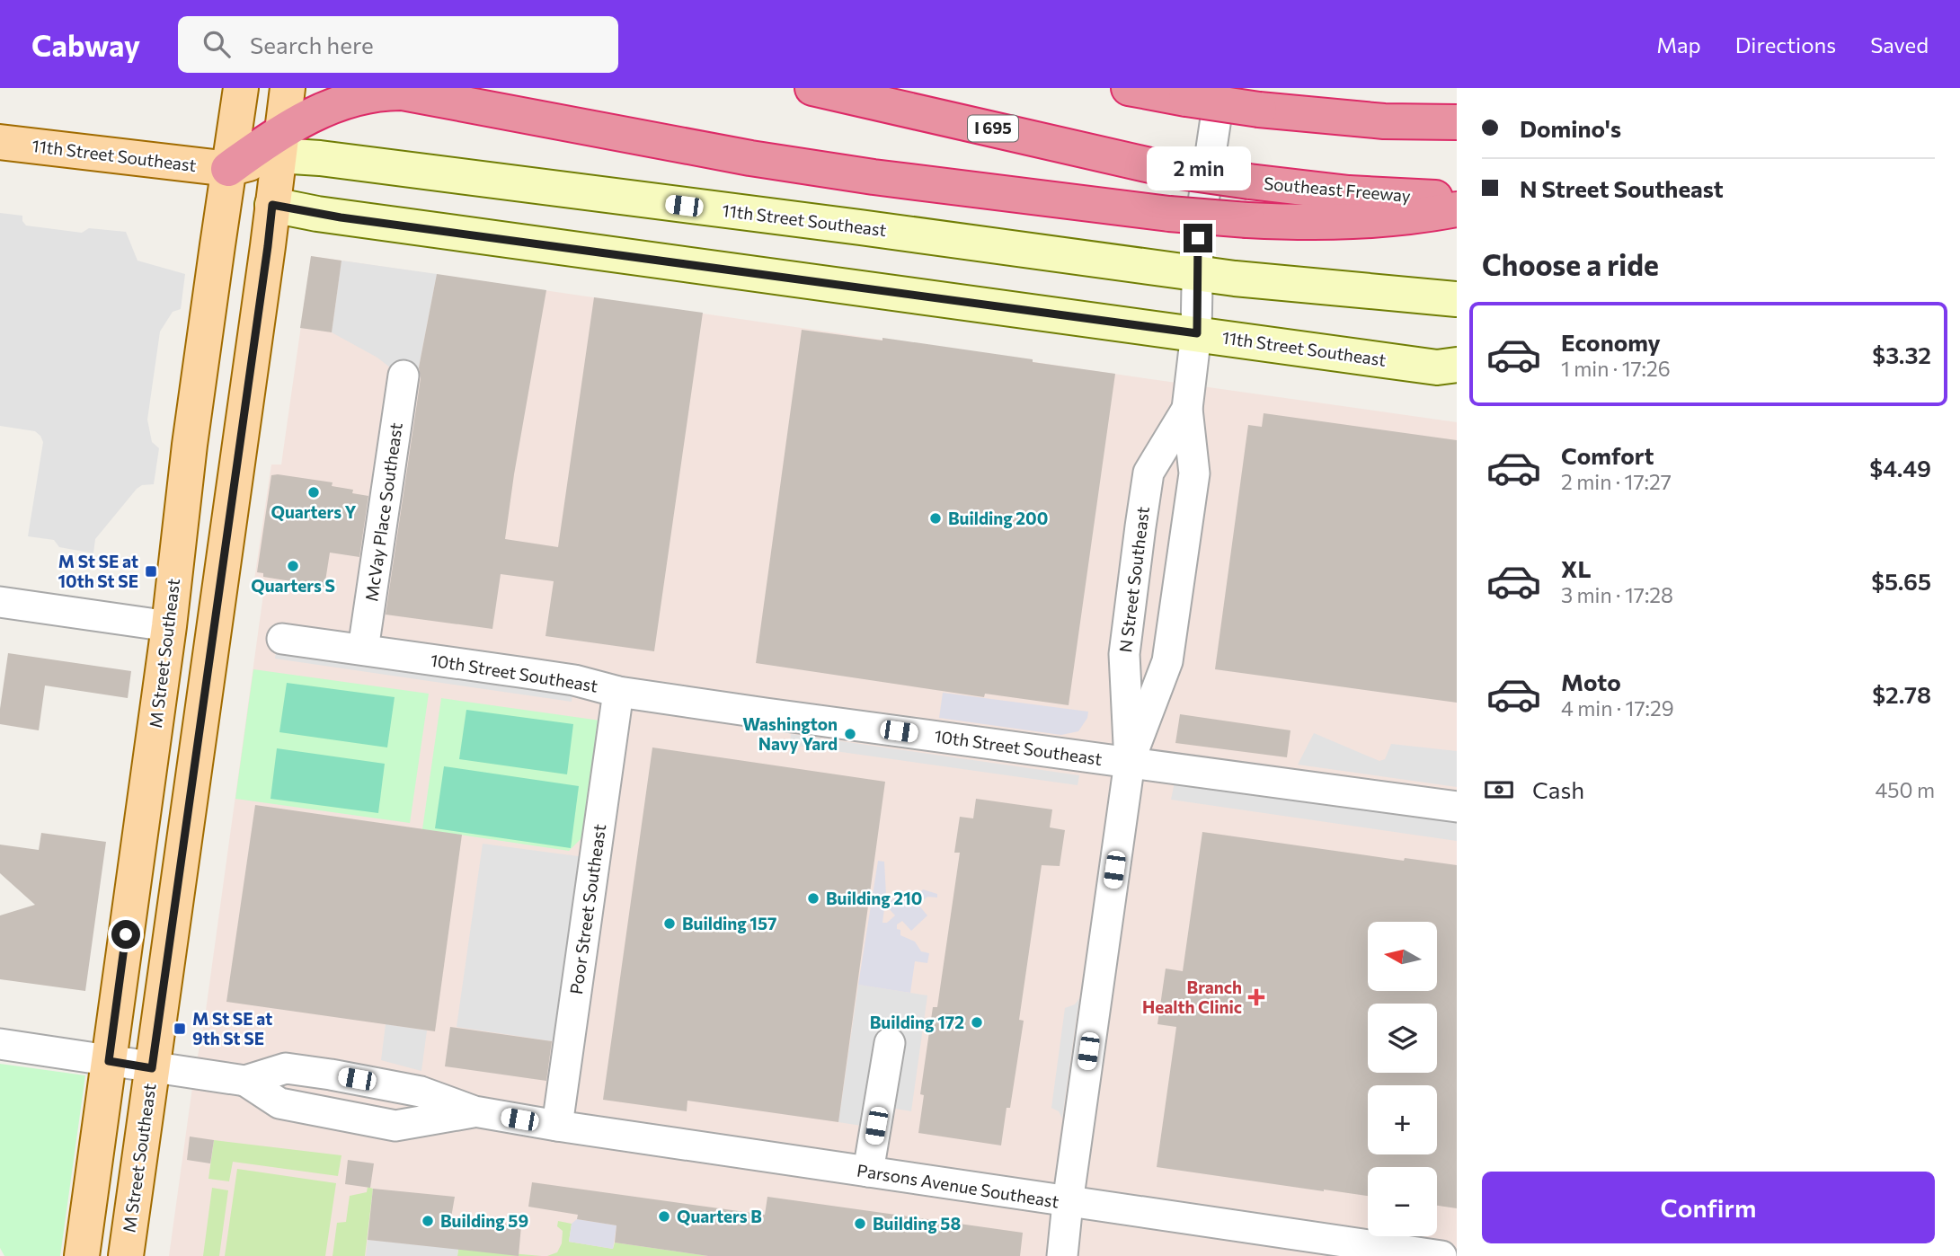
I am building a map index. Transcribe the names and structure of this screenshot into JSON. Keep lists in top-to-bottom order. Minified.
{"streets":{"highway":["I 695","Southeast Freeway"],"main road":["11th Street Southeast","M Street Southeast"],"street":["McVay Place Southeast","N Street Southeast","10th Street Southeast","Poor Street Southeast","Parsons Avenue Southeast"]},"crossings":[["11th Street Southeast","N Street Southeast"],["11th Street Southeast","M Street Southeast"],["McVay Place Southeast","10th Street Southeast"],["N Street Southeast","10th Street Southeast"],["N Street Southeast","Parsons Avenue Southeast"],["M Street Southeast","Parsons Avenue Southeast"],["10th Street Southeast","Poor Street Southeast"],["Poor Street Southeast","Parsons Avenue Southeast"]],"places":{"other":["Quarters Y","Building 200","Quarters S","Washington Navy Yard","Building 210","Building 157","Building 172","Quarters B","Building 59","Building 58"],"transit":["M St SE at 10th St SE","M St SE at 9th St SE"],"health":["Branch Health Clinic"]},"north":"left","page":{"header":"Cabway","search":"Search here","nav":["Map","Directions","Saved"],"banner":["Domino's","N Street Southeast"],"bubble":"2 min","heading":"Choose a ride","list":[{"name":"Economy","note":"1 min · 17:26","value":"$3.32"},{"name":"Comfort","note":"2 min · 17:27","value":"$4.49"},{"name":"XL","note":"3 min · 17:28","value":"$5.65"},{"name":"Moto","note":"4 min · 17:29","value":"$2.78"}],"pay":["Cash","450 m"],"map_buttons":["+","−"],"buttons":"Confirm"}}
